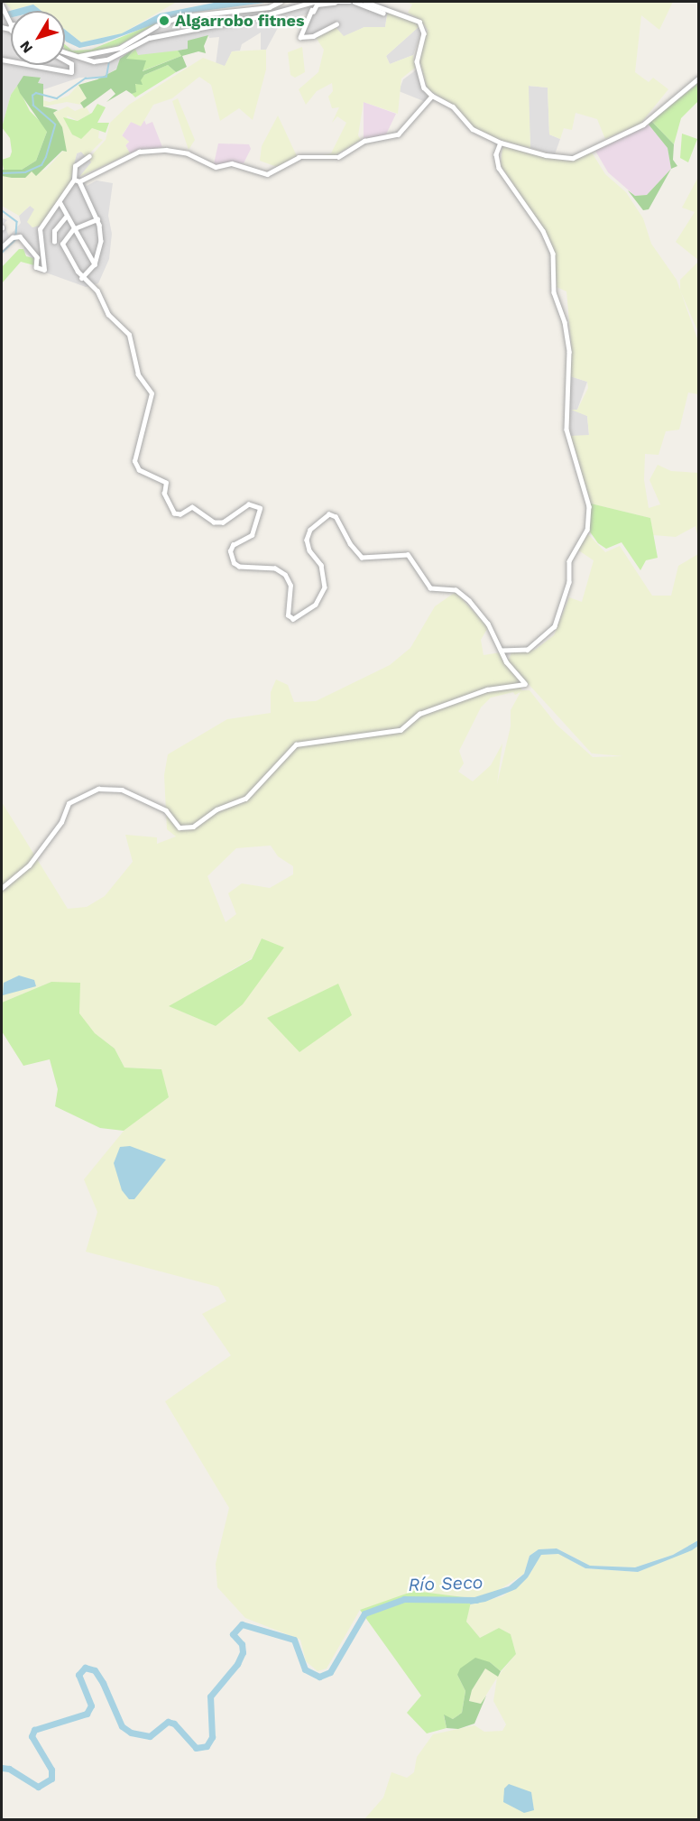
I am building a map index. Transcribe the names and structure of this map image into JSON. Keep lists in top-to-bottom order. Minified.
{"water":["Río Seco"],"places":["Algarrobo fitnes"],"north":"bottom left"}
